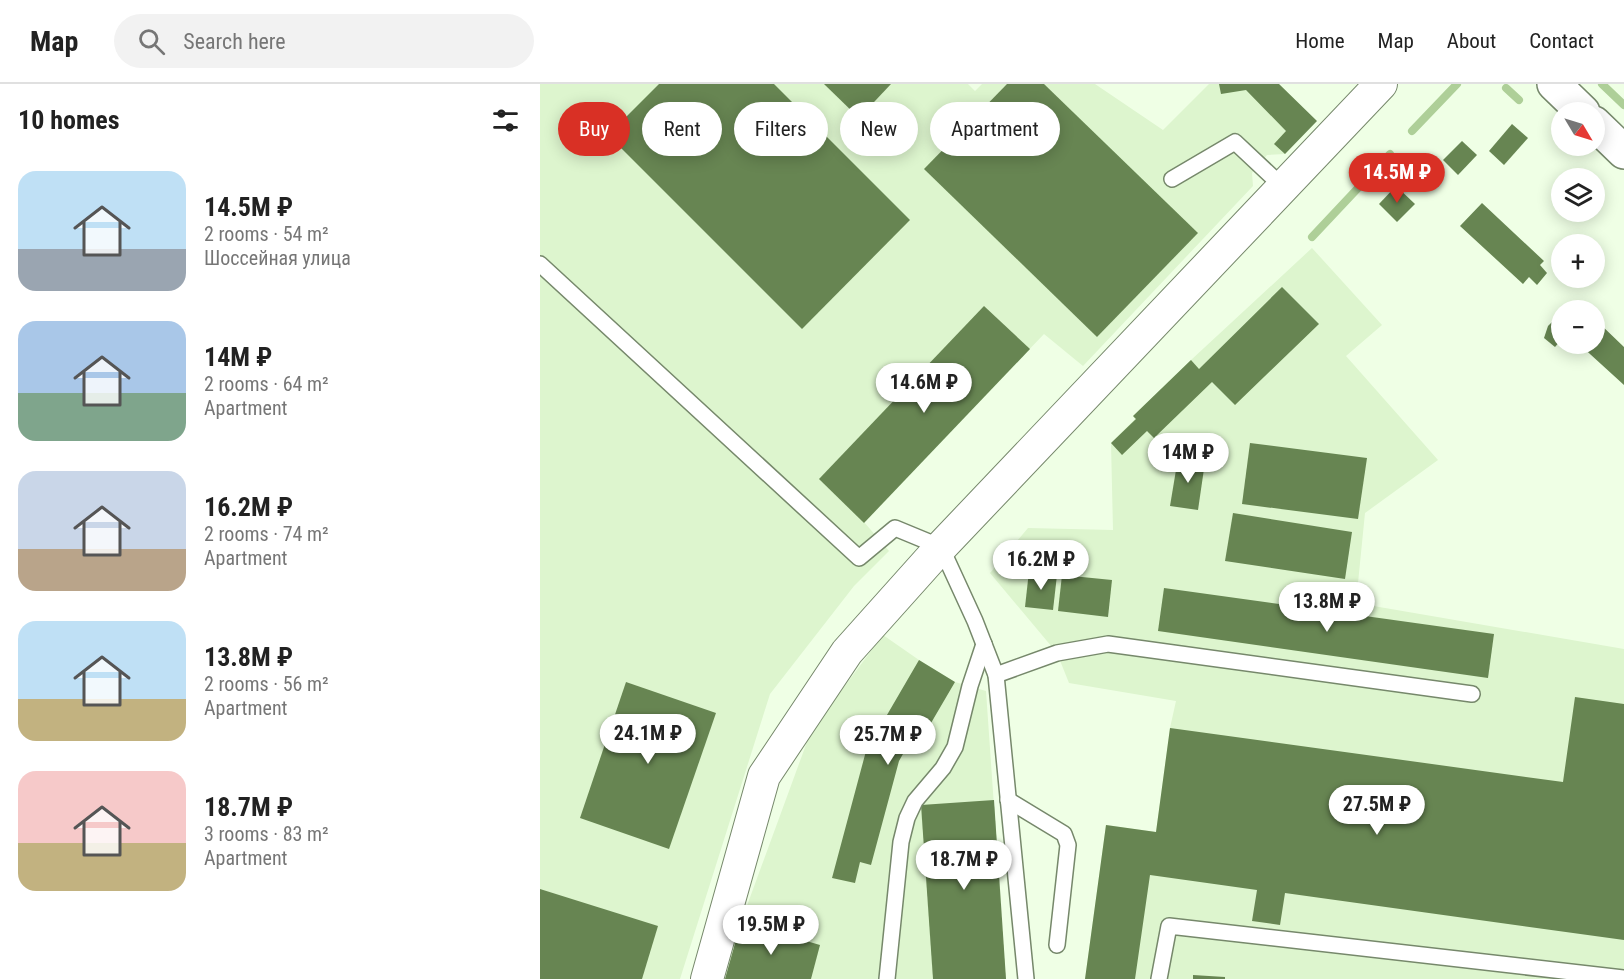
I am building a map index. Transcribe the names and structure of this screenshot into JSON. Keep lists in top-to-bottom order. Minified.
{"north":"bottom right","page":{"header":"Map","search":"Search here","nav":["Home","Map","About","Contact"],"heading":"10 homes","map_buttons":["+","−"],"chip":["Buy","Rent","Filters","New","Apartment"],"price":["14.5M ₽","14.6M ₽","14M ₽","16.2M ₽","13.8M ₽","24.1M ₽","25.7M ₽","27.5M ₽","18.7M ₽","19.5M ₽"],"list":[{"name":"14.5M ₽","note":"2 rooms · 54 m² · Шоссейная улица"},{"name":"14M ₽","note":"2 rooms · 64 m² · Apartment"},{"name":"16.2M ₽","note":"2 rooms · 74 m² · Apartment"},{"name":"13.8M ₽","note":"2 rooms · 56 m² · Apartment"},{"name":"18.7M ₽","note":"3 rooms · 83 m² · Apartment"}]}}
